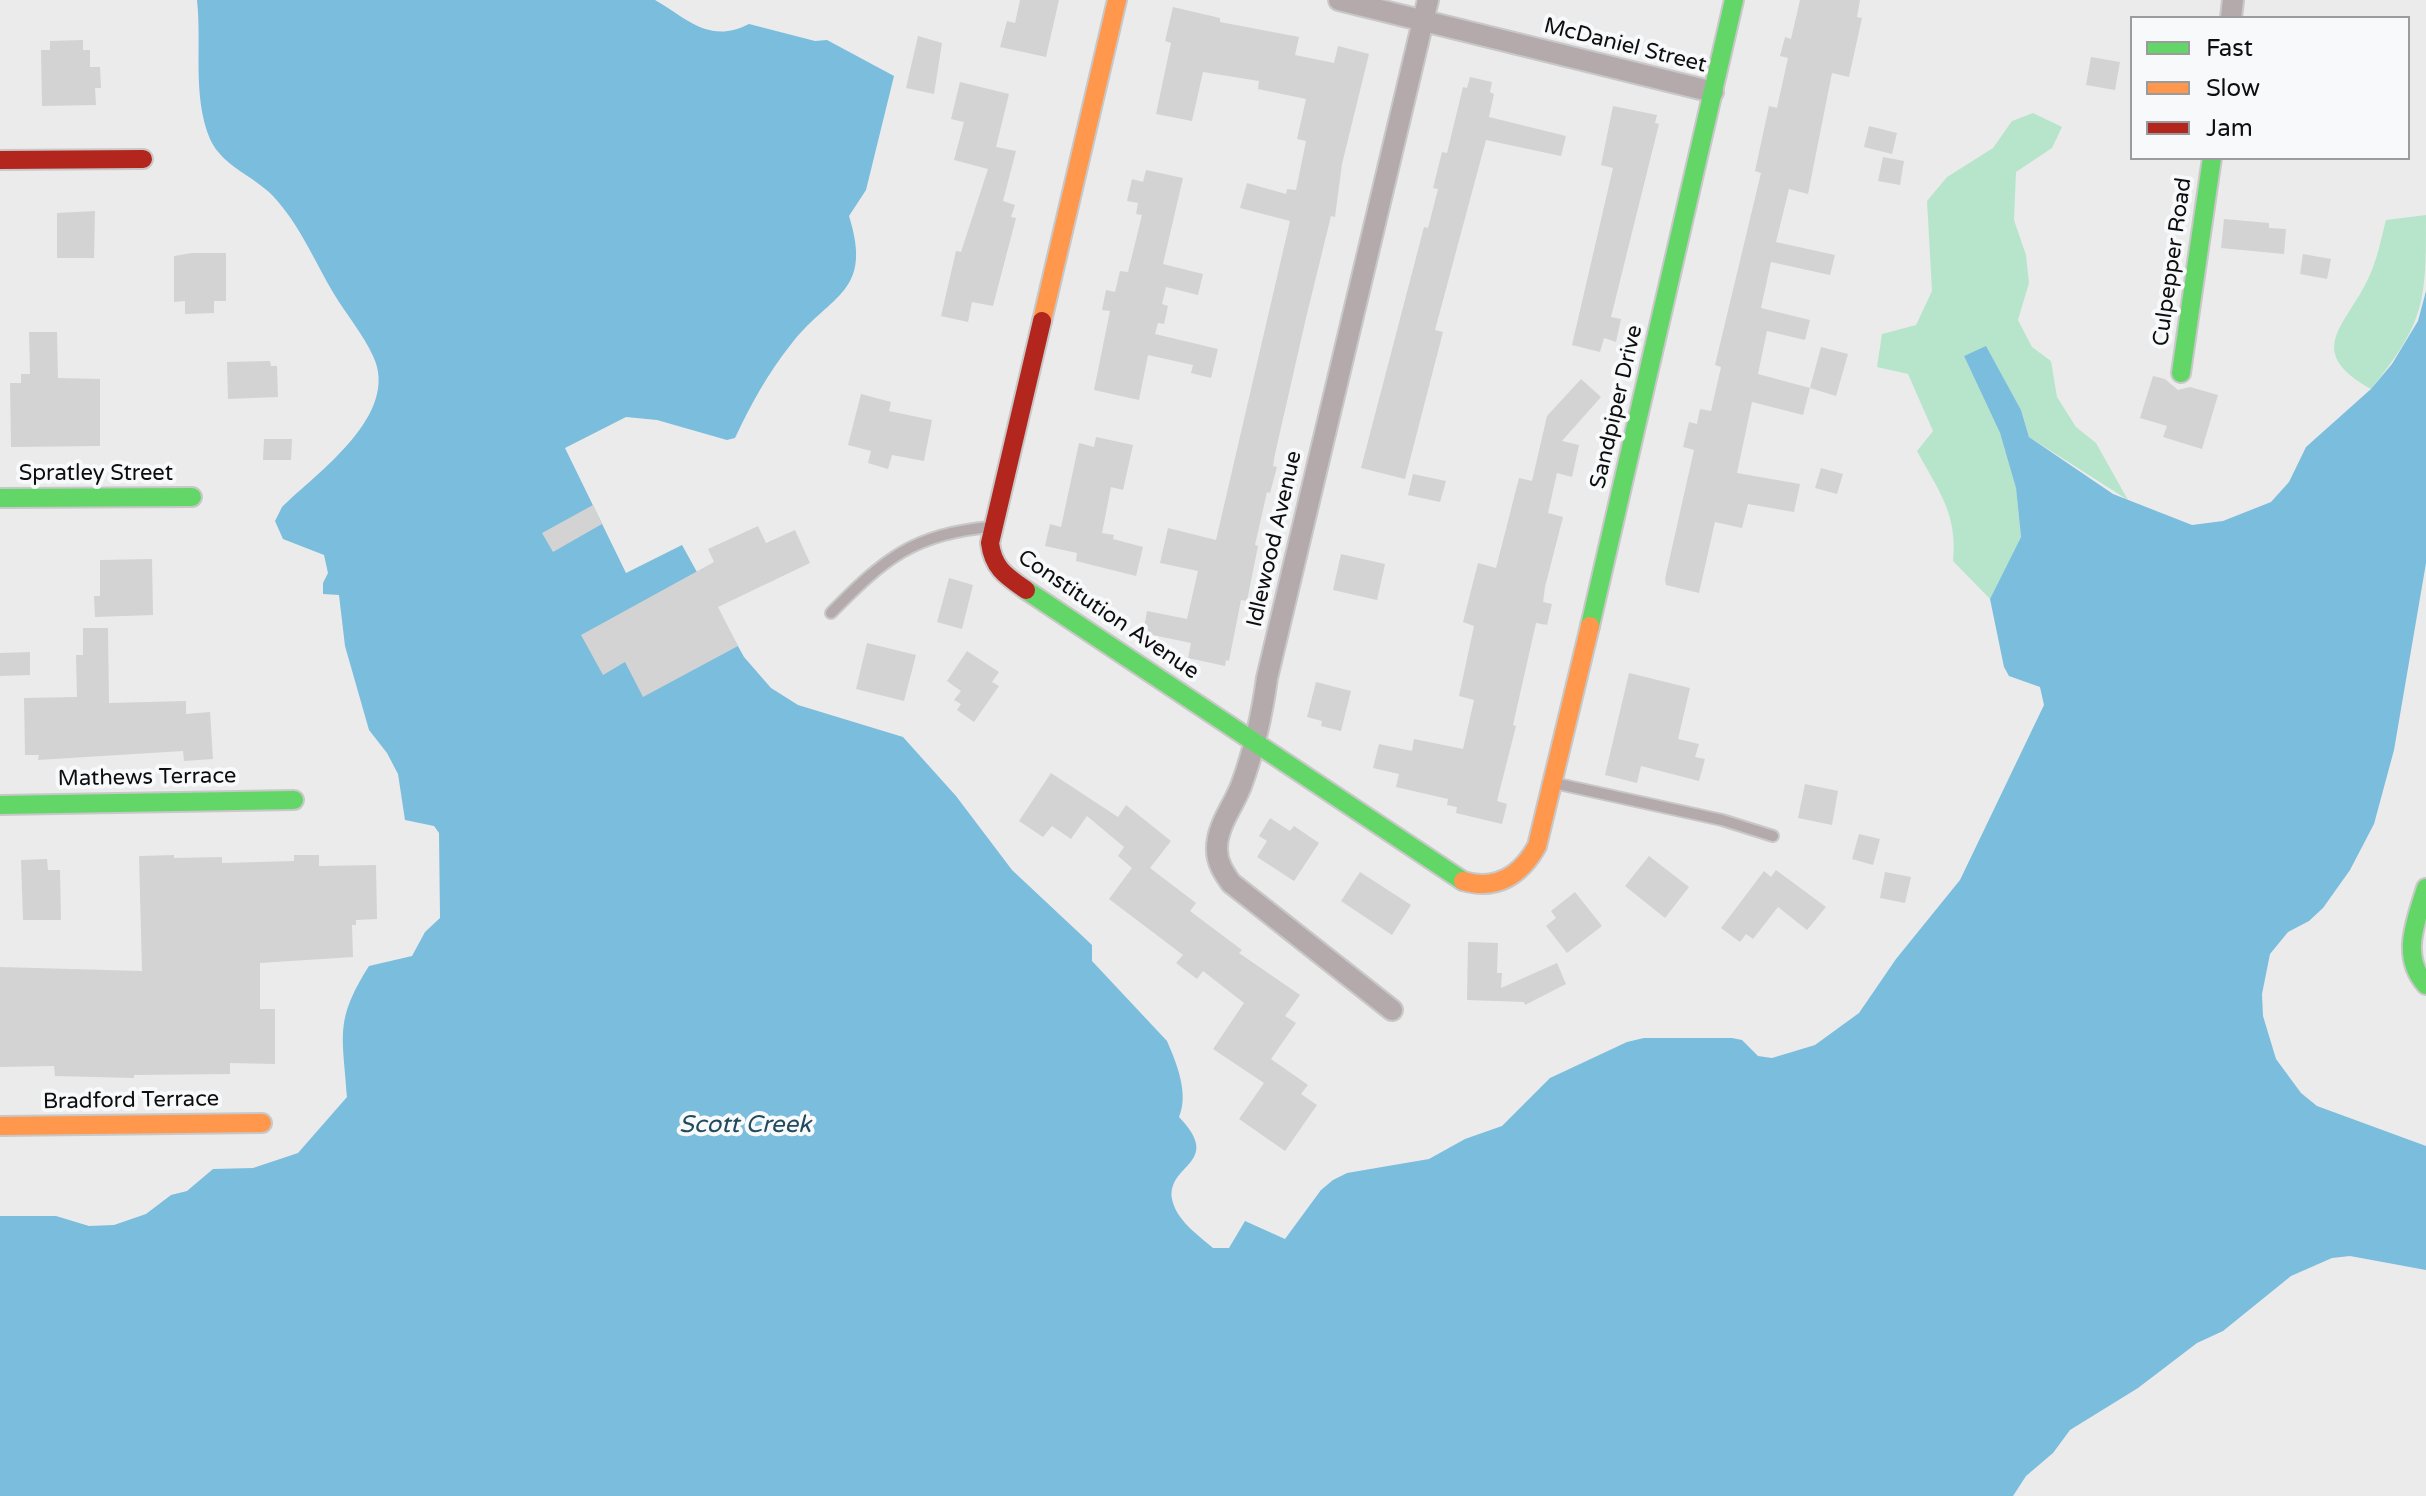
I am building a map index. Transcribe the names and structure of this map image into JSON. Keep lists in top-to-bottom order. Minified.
{"streets":{"street":["McDaniel Street","Culpepper Road","Sandpiper Drive","Spratley Street","Idlewood Avenue","Constitution Avenue","Mathews Terrace","Bradford Terrace"]},"crossings":[["McDaniel Street","Sandpiper Drive"],["McDaniel Street","Idlewood Avenue"],["Sandpiper Drive","Constitution Avenue"],["Idlewood Avenue","Constitution Avenue"]],"water":["Scott Creek"],"legend":["Fast","Slow","Jam"]}
